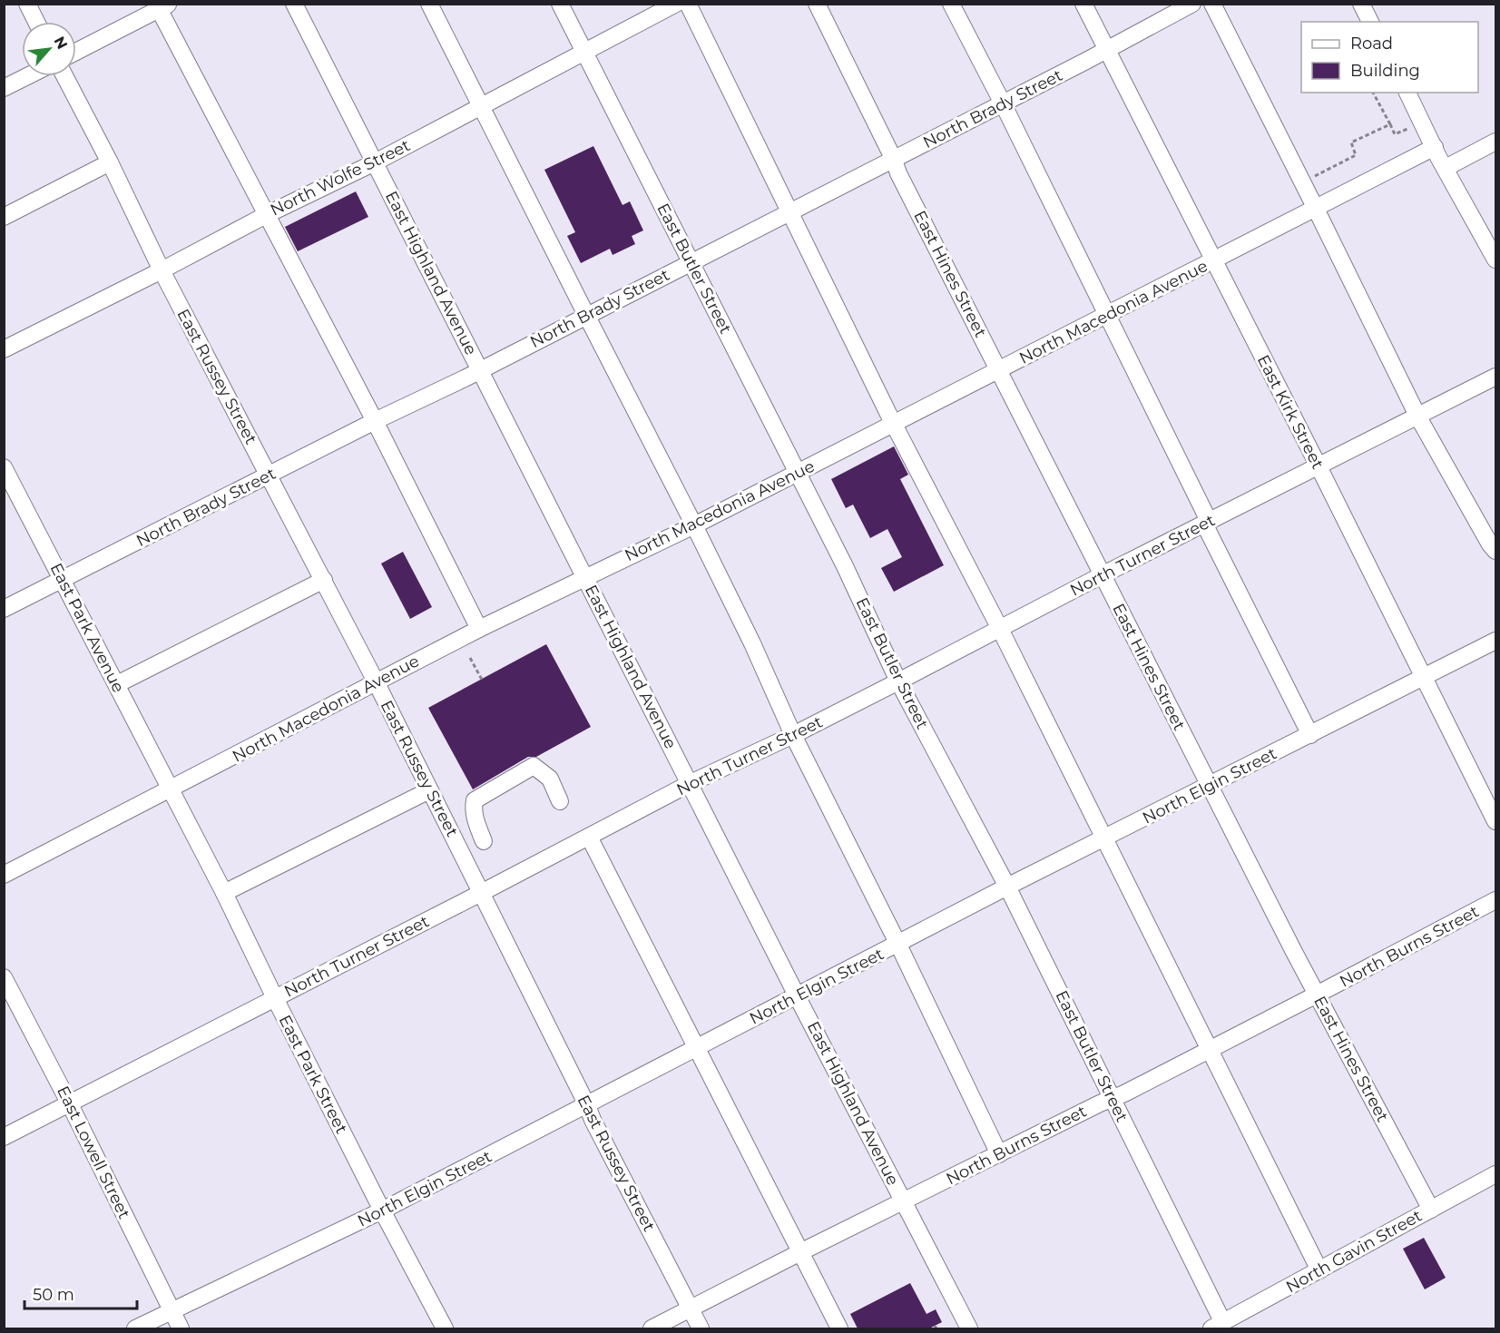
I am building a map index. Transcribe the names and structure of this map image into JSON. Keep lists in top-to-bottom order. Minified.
{"streets":{"street":["North Brady Street","North Wolfe Street","East Butler Street","East Highland Avenue","East Hines Street","North Macedonia Avenue","East Russey Street","East Kirk Street","North Turner Street","East Park Avenue","North Elgin Street","North Burns Street","East Park Street","East Lowell Street","North Gavin Street"]},"crossings":[["North Brady Street","East Butler Street"],["North Brady Street","East Highland Avenue"],["North Brady Street","East Hines Street"],["North Brady Street","East Russey Street"],["North Brady Street","East Kirk Street"],["North Brady Street","East Park Avenue"],["North Wolfe Street","East Butler Street"],["North Wolfe Street","East Highland Avenue"],["North Wolfe Street","East Russey Street"],["East Butler Street","North Macedonia Avenue"],["East Butler Street","North Turner Street"],["East Butler Street","North Elgin Street"],["East Butler Street","North Burns Street"],["East Butler Street","North Gavin Street"],["East Highland Avenue","North Macedonia Avenue"],["East Highland Avenue","North Turner Street"],["East Highland Avenue","North Elgin Street"],["East Highland Avenue","North Burns Street"],["East Hines Street","North Macedonia Avenue"],["East Hines Street","North Turner Street"],["East Hines Street","North Elgin Street"],["East Hines Street","North Burns Street"],["East Hines Street","North Gavin Street"],["North Macedonia Avenue","East Russey Street"],["North Macedonia Avenue","East Kirk Street"],["North Macedonia Avenue","East Park Avenue"],["North Macedonia Avenue","East Park Street"],["East Russey Street","North Turner Street"],["East Russey Street","North Elgin Street"],["East Russey Street","North Burns Street"],["East Kirk Street","North Turner Street"],["East Kirk Street","North Elgin Street"],["North Turner Street","East Park Street"],["North Turner Street","East Lowell Street"],["East Park Avenue","East Park Street"],["North Elgin Street","East Park Street"],["North Elgin Street","East Lowell Street"]],"legend":["Road","Building"],"scale_bar":"50 m","north":"top right"}
